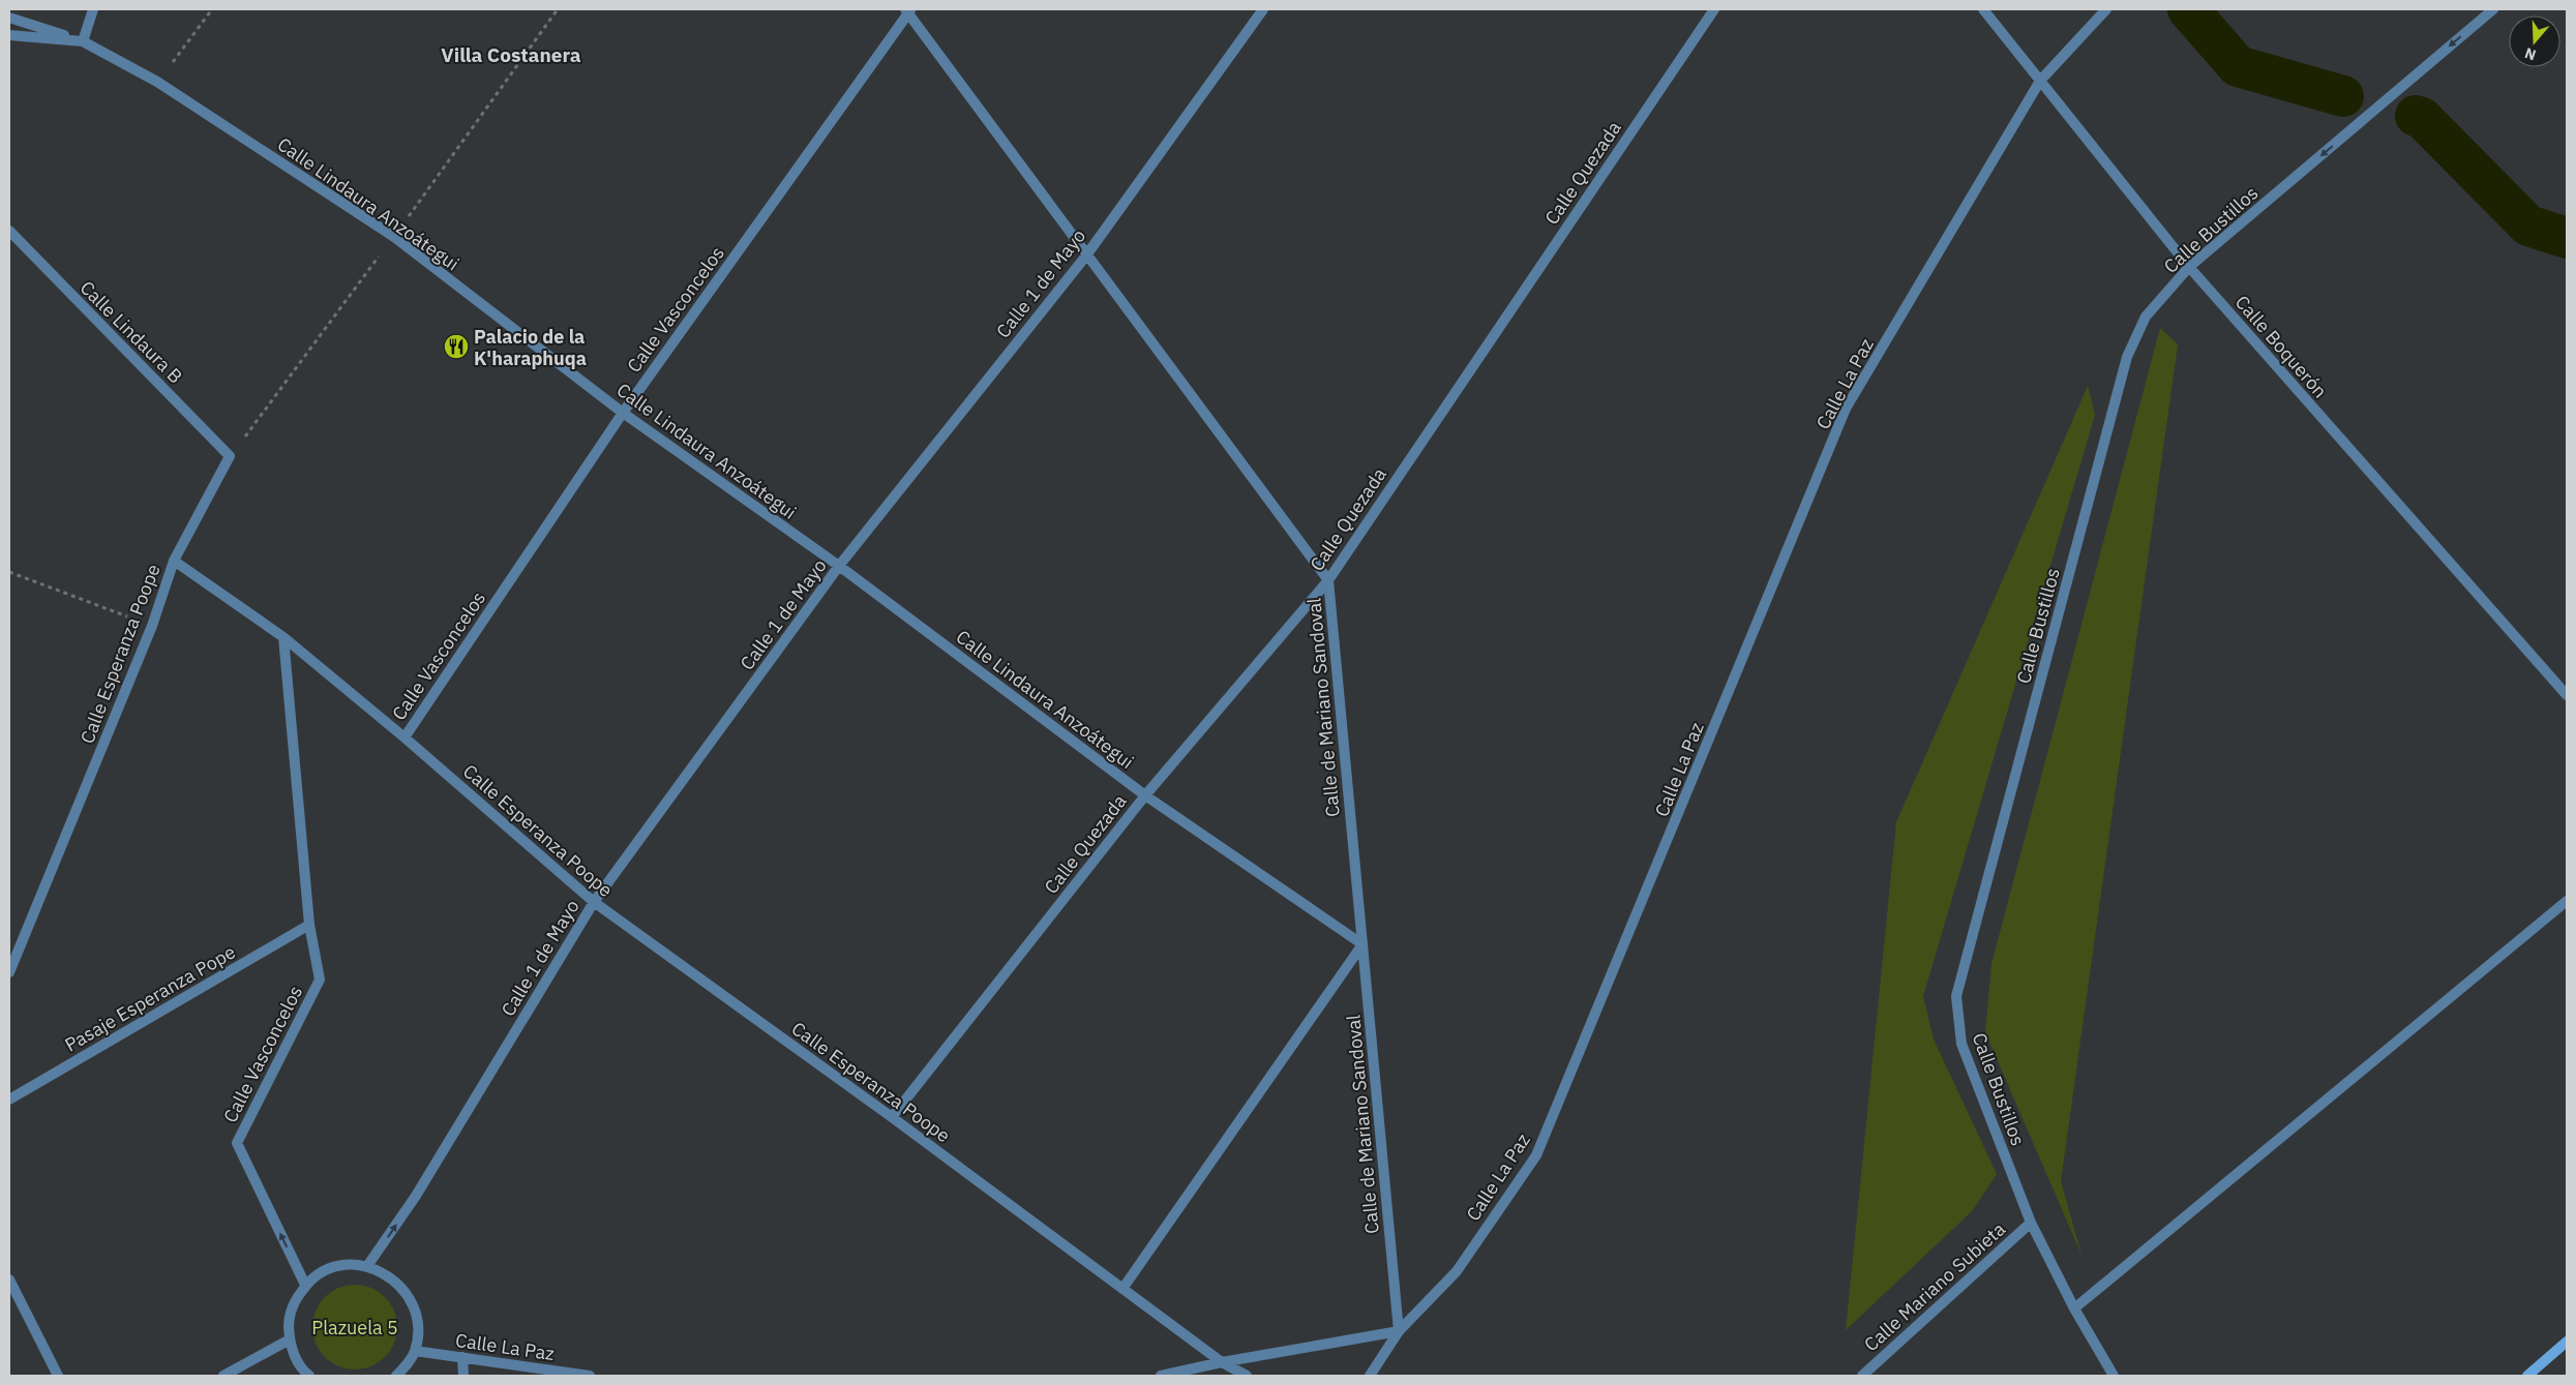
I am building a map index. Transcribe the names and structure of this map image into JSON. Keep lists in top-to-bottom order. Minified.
{"streets":{"street":["Calle Quezada","Calle Lindaura Anzoátegui","Calle Bustillos","Calle 1 de Mayo","Calle Vasconcelos","Calle Lindaura B","Calle Boquerón","Calle La Paz","Calle Esperanza Poope","Calle de Mariano Sandoval","Pasaje Esperanza Pope","Calle Mariano Subieta"]},"crossings":[["Calle Quezada","Calle Lindaura Anzoátegui"],["Calle Quezada","Calle Esperanza Poope"],["Calle Quezada","Calle de Mariano Sandoval"],["Calle Lindaura Anzoátegui","Calle 1 de Mayo"],["Calle Lindaura Anzoátegui","Calle Vasconcelos"],["Calle Lindaura Anzoátegui","Calle de Mariano Sandoval"],["Calle Bustillos","Calle Boquerón"],["Calle Bustillos","Calle Mariano Subieta"],["Calle 1 de Mayo","Calle Esperanza Poope"],["Calle 1 de Mayo","Calle de Mariano Sandoval"],["Calle Vasconcelos","Calle Esperanza Poope"],["Calle Vasconcelos","Calle de Mariano Sandoval"],["Calle Vasconcelos","Pasaje Esperanza Pope"],["Calle Lindaura B","Calle Esperanza Poope"],["Calle Boquerón","Calle La Paz"],["Calle La Paz","Calle de Mariano Sandoval"]],"districts":["Villa Costanera"],"parks":["Plazuela 5"],"places":{"restaurant":["Palacio de la K'haraphuqa"]},"north":"bottom"}
